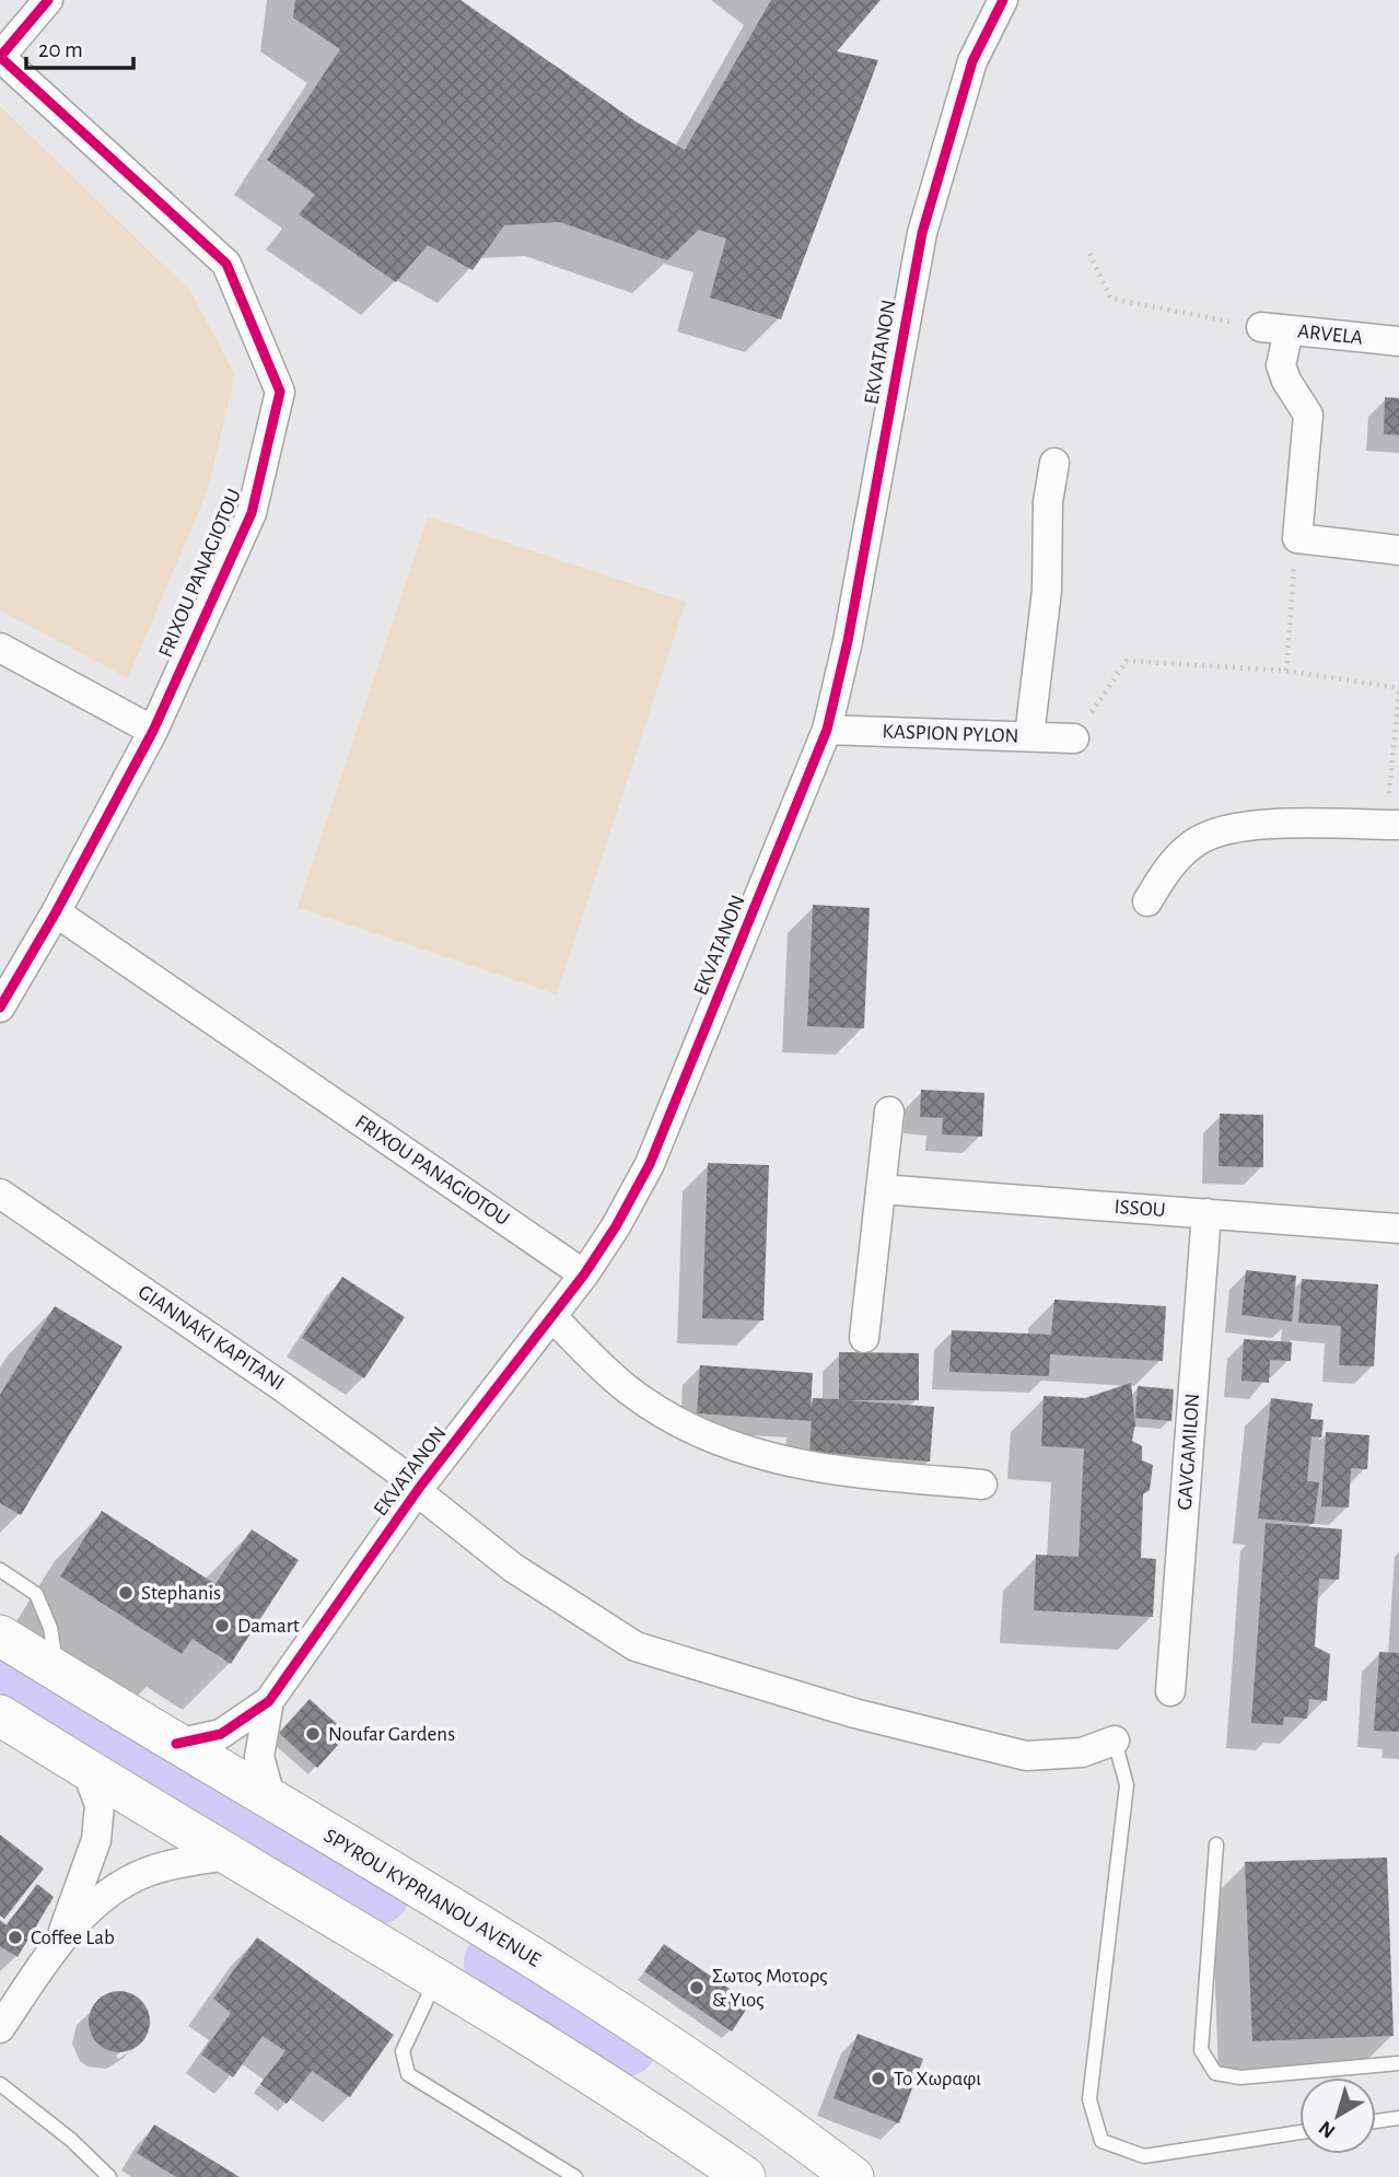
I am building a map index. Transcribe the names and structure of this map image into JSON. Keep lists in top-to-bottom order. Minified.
{"streets":{"main road":["SPYROU KYPRIANOU AVENUE"],"street":["ARVELA","EKVATANON","FRIXOU PANAGIOTOU","KASPION PYLON","ISSOU","GIANNAKI KAPITANI","GAVGAMILON"]},"crossings":[["EKVATANON","FRIXOU PANAGIOTOU"],["EKVATANON","KASPION PYLON"],["EKVATANON","GIANNAKI KAPITANI"],["EKVATANON","SPYROU KYPRIANOU AVENUE"],["ISSOU","GAVGAMILON"]],"places":["Stephanis","Damart","Noufar Gardens","Coffee Lab","Σωτος Μοτορς & Υιος","Το Χωραφι"],"scale_bar":"20 m","north":"bottom left"}
